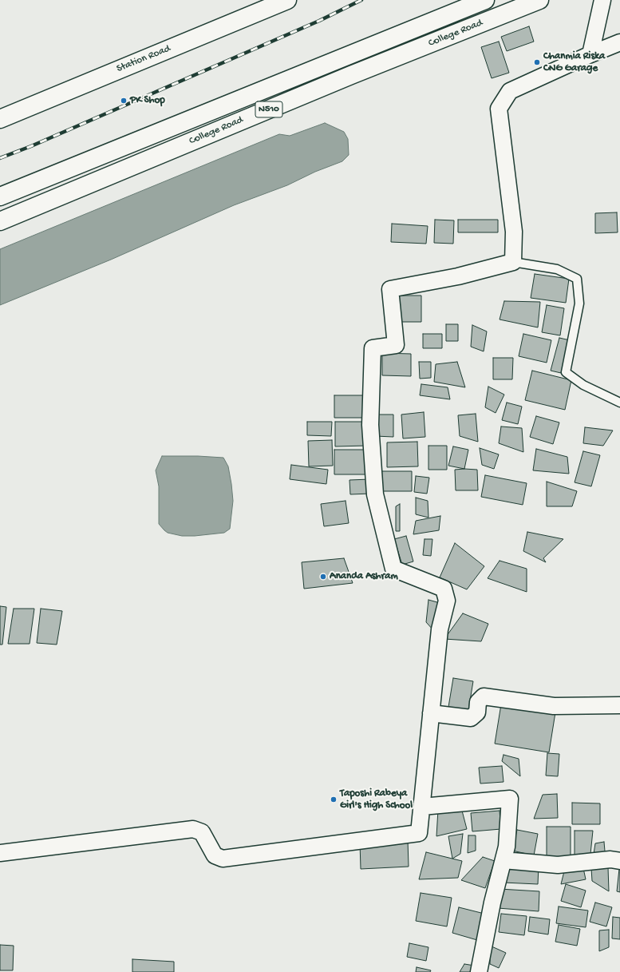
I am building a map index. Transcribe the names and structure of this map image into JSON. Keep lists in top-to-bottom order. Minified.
{"streets":{"main road":["College Road","Station Road","N510"]},"places":["Chanmia Riska CNG Garage","PK Shop","Ananda Ashram","Taposhi Rabeya Girl's High School"]}
